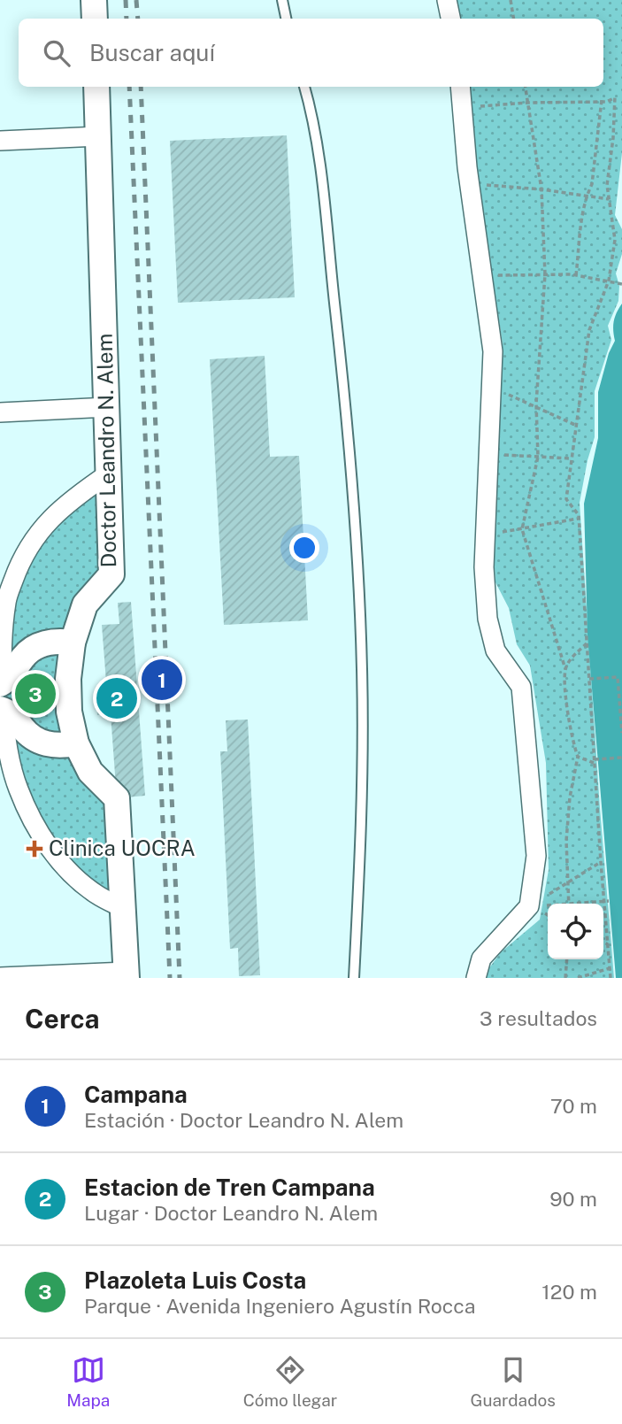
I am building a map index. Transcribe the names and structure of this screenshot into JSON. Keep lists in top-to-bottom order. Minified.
{"streets":{"street":["Doctor Leandro N. Alem"]},"places":{"health":["Clinica UOCRA"]},"page":{"search":"Buscar aquí","pins":["1","3","2"],"heading":["Cerca","3 resultados"],"list":[{"mark":"1","name":"Campana","note":"Estación · Doctor Leandro N. Alem","value":"70 m"},{"mark":"2","name":"Estacion de Tren Campana","note":"Lugar · Doctor Leandro N. Alem","value":"90 m"},{"mark":"3","name":"Plazoleta Luis Costa","note":"Parque · Avenida Ingeniero Agustín Rocca","value":"120 m"}],"nav":["Mapa","Cómo llegar","Guardados"]}}
